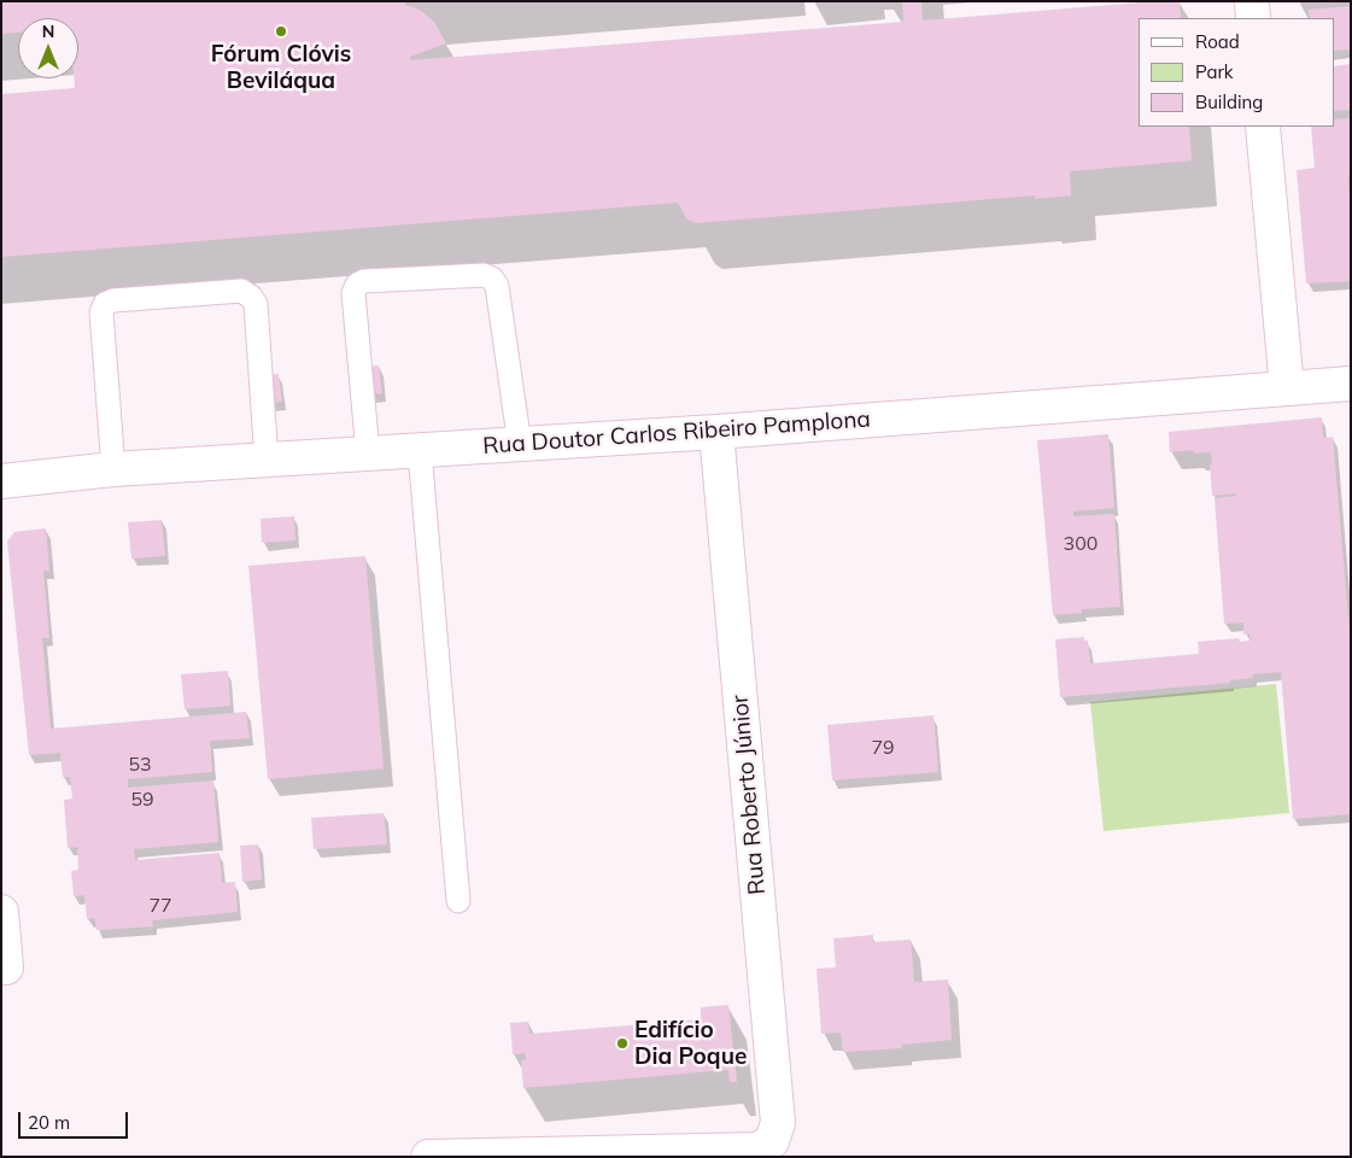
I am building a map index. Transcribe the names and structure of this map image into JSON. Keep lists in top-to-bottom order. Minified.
{"streets":{"street":["Rua Doutor Carlos Ribeiro Pamplona","Rua Roberto Júnior"]},"crossings":[["Rua Doutor Carlos Ribeiro Pamplona","Rua Roberto Júnior"]],"places":["Fórum Clóvis Beviláqua","Edifício Dia Poque"],"house_numbers":["300","79","53","59","77"],"legend":["Road","Park","Building"],"scale_bar":"20 m","north":"top"}
